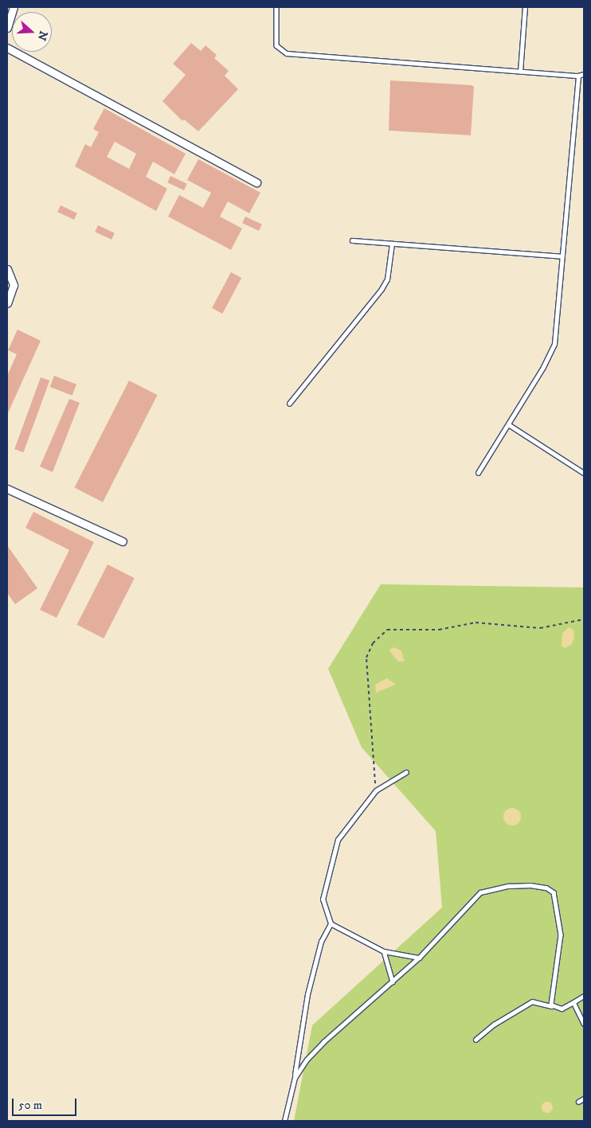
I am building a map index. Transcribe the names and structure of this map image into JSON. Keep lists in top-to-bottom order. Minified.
{"scale_bar":"50 m","north":"right"}
